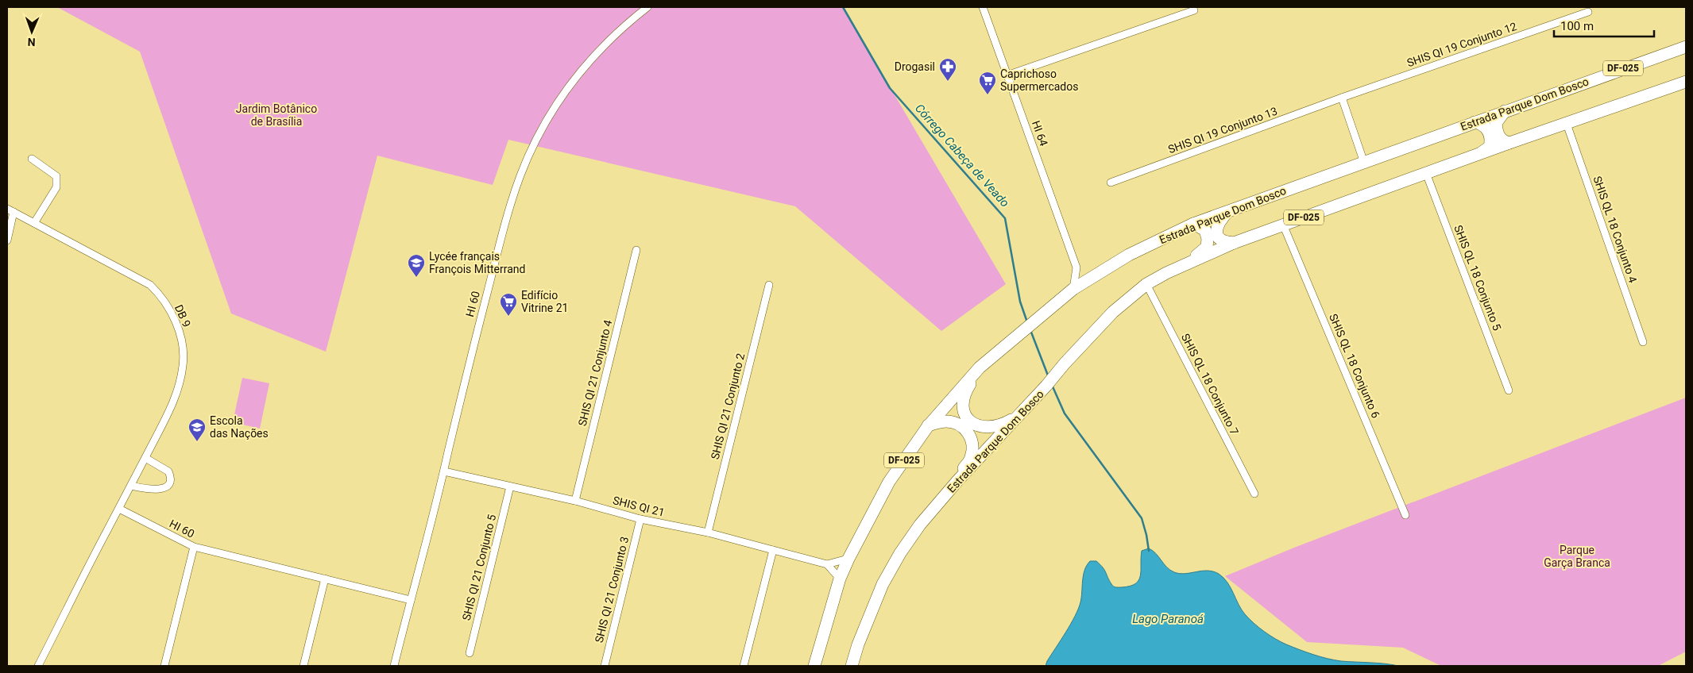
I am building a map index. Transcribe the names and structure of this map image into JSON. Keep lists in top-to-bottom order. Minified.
{"streets":{"main road":["DF-025","Estrada Parque Dom Bosco"],"street":["SHIS QI 19 Conjunto 12","SHIS QI 19 Conjunto 13","HI 64","SHIS QL 18 Conjunto 4","SHIS QL 18 Conjunto 5","HI 60","DB 9","SHIS QL 18 Conjunto 6","SHIS QI 21 Conjunto 4","SHIS QL 18 Conjunto 7","SHIS QI 21 Conjunto 2","SHIS QI 21","SHIS QI 21 Conjunto 5","SHIS QI 21 Conjunto 3"]},"crossings":[["SHIS QI 19 Conjunto 12","SHIS QI 19 Conjunto 13"],["Estrada Parque Dom Bosco","HI 64"],["Estrada Parque Dom Bosco","SHIS QL 18 Conjunto 4"],["Estrada Parque Dom Bosco","SHIS QL 18 Conjunto 5"],["Estrada Parque Dom Bosco","SHIS QL 18 Conjunto 6"],["Estrada Parque Dom Bosco","SHIS QL 18 Conjunto 7"],["Estrada Parque Dom Bosco","SHIS QI 21"],["HI 60","DB 9"],["HI 60","SHIS QI 21"],["SHIS QI 21 Conjunto 4","SHIS QI 21"],["SHIS QI 21 Conjunto 2","SHIS QI 21"],["SHIS QI 21","SHIS QI 21 Conjunto 5"],["SHIS QI 21","SHIS QI 21 Conjunto 3"]],"water":["Córrego Cabeça de Veado","Lago Paranoá"],"parks":["Jardim Botânico de Brasília","Parque Garça Branca"],"places":{"pharmacy":["Drogasil"],"supermarket":["Caprichoso Supermercados","Edifício Vitrine 21"],"school or university":["Lycée français François Mitterrand","Escola das Nações"]},"scale_bar":"100 m","north":"bottom"}
